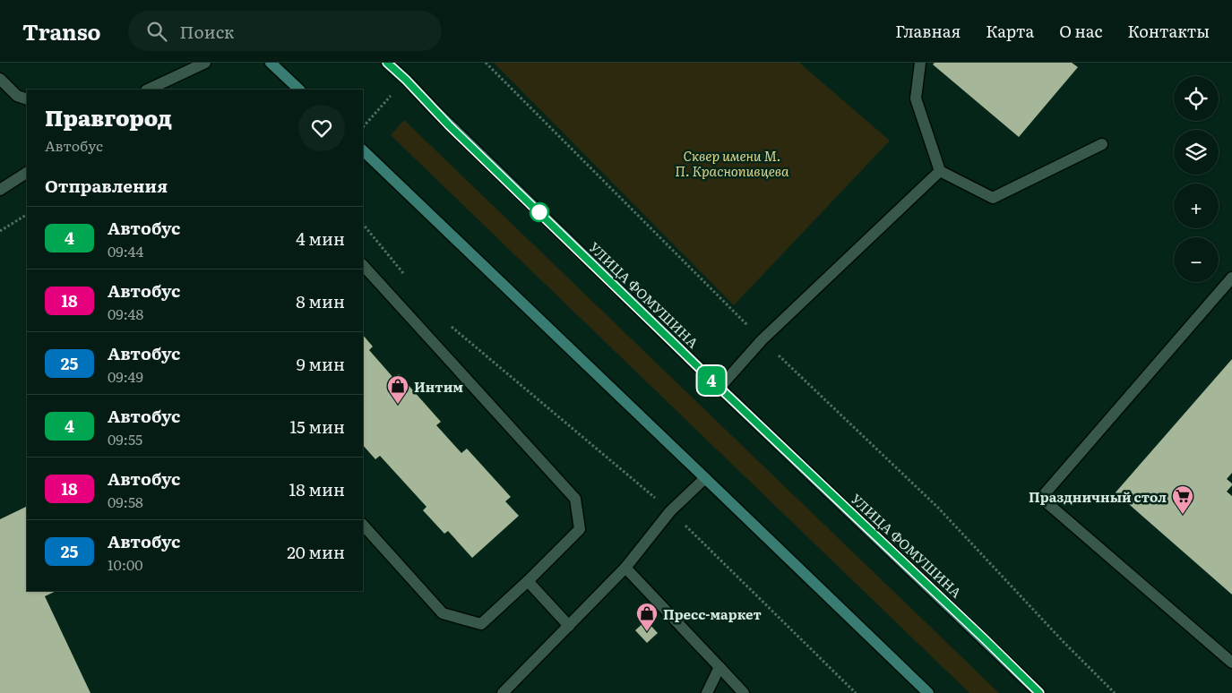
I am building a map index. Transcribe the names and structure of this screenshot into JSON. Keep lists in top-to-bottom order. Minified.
{"streets":{"main road":["УЛИЦА ФОМУШИНА"]},"parks":["Сквер имени М. П. Краснопивцева"],"places":{"shop":["Интим","Пресс-маркет"],"supermarket":["Праздничный стол"]},"lines":["bus line 4"],"page":{"header":"Transo","search":"Поиск","nav":["Главная","Карта","О нас","Контакты"],"on_map":"4","map_buttons":["+","−"],"heading":[["Правгород","Автобус"],"Отправления"],"list":[{"mark":"4","name":"Автобус","note":"09:44","value":"4 мин"},{"mark":"18","name":"Автобус","note":"09:48","value":"8 мин"},{"mark":"25","name":"Автобус","note":"09:49","value":"9 мин"},{"mark":"4","name":"Автобус","note":"09:55","value":"15 мин"},{"mark":"18","name":"Автобус","note":"09:58","value":"18 мин"},{"mark":"25","name":"Автобус","note":"10:00","value":"20 мин"}]}}
